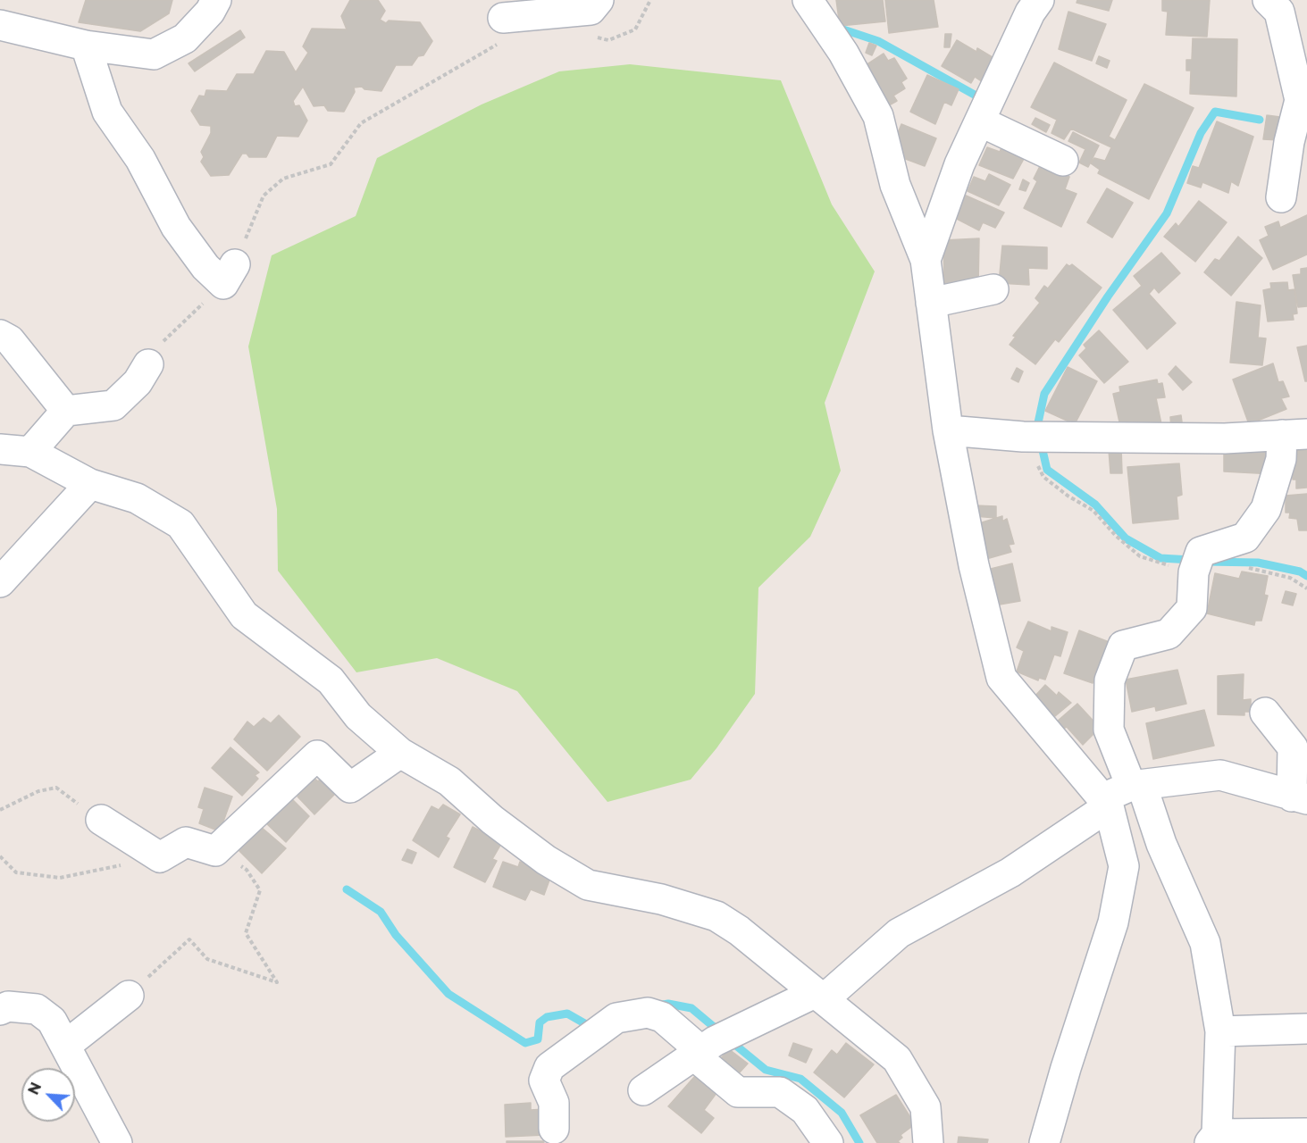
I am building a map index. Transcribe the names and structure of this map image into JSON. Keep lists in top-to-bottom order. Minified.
{"north":"top left"}
